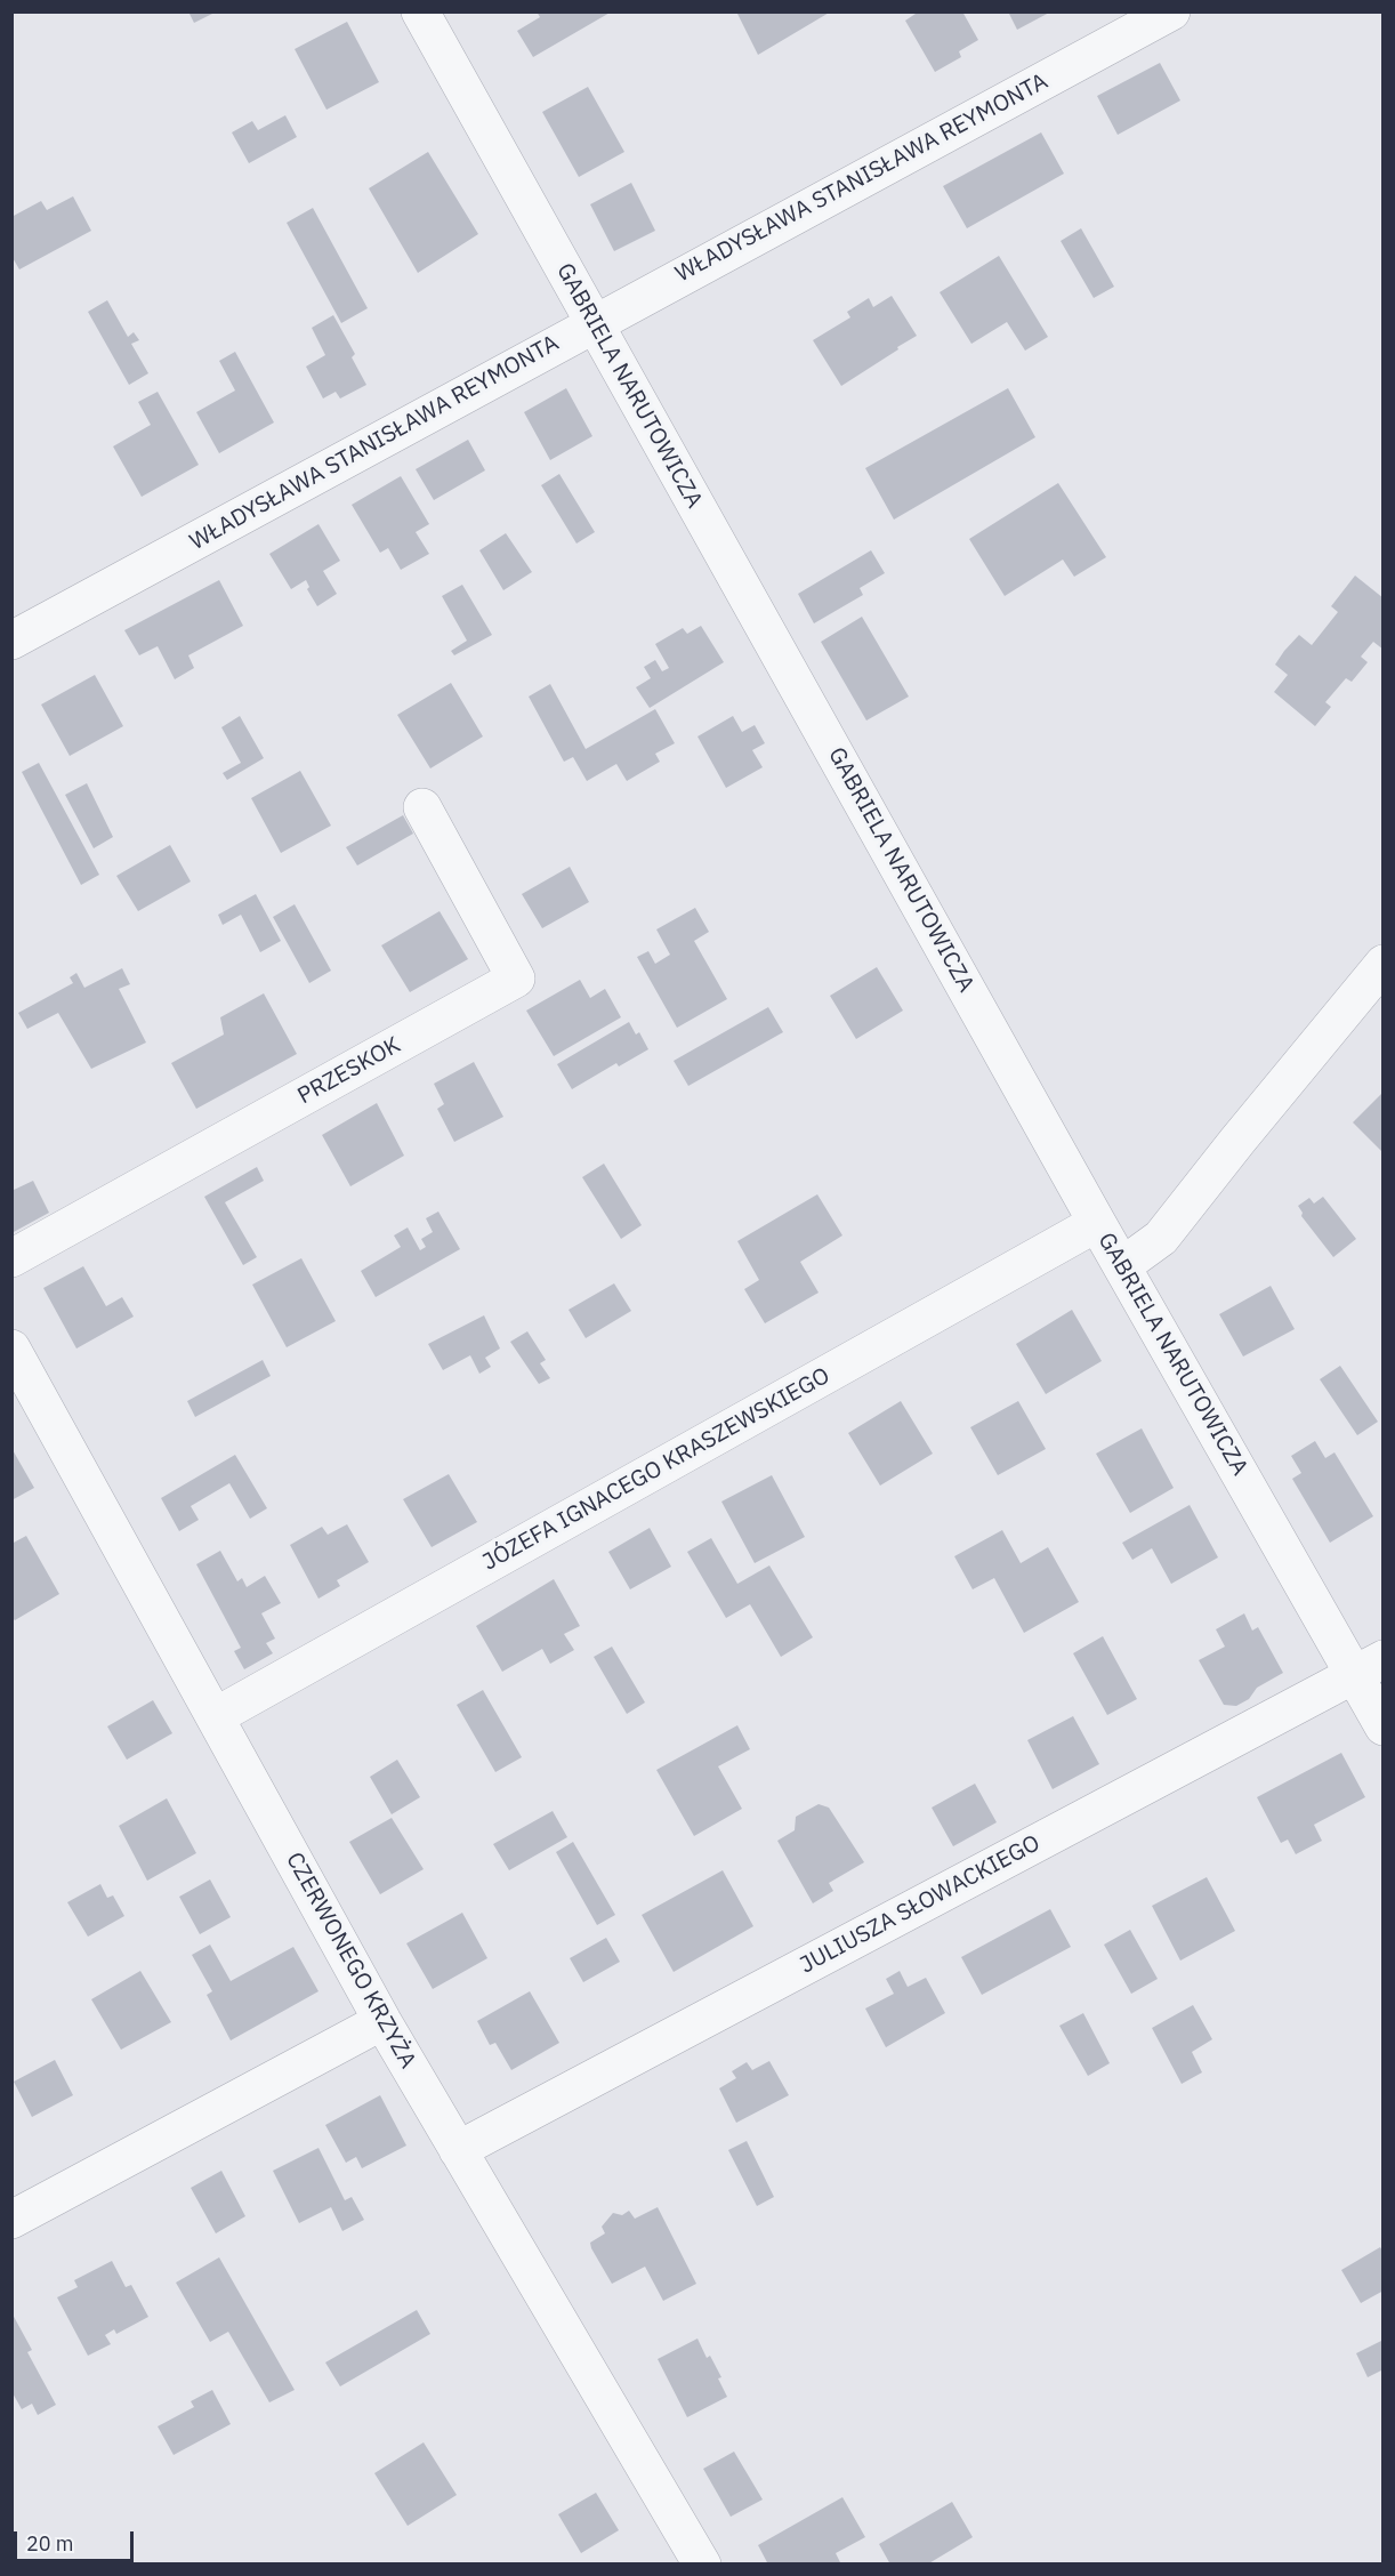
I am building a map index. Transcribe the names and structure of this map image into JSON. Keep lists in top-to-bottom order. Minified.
{"streets":{"street":["WŁADYSŁAWA STANISŁAWA REYMONTA","GABRIELA NARUTOWICZA","PRZESKOK","JÓZEFA IGNACEGO KRASZEWSKIEGO","JULIUSZA SŁOWACKIEGO","CZERWONEGO KRZYŻA"]},"crossings":[["WŁADYSŁAWA STANISŁAWA REYMONTA","GABRIELA NARUTOWICZA"],["GABRIELA NARUTOWICZA","JÓZEFA IGNACEGO KRASZEWSKIEGO"],["GABRIELA NARUTOWICZA","JULIUSZA SŁOWACKIEGO"],["JÓZEFA IGNACEGO KRASZEWSKIEGO","CZERWONEGO KRZYŻA"],["JULIUSZA SŁOWACKIEGO","CZERWONEGO KRZYŻA"]],"scale_bar":"20 m"}
